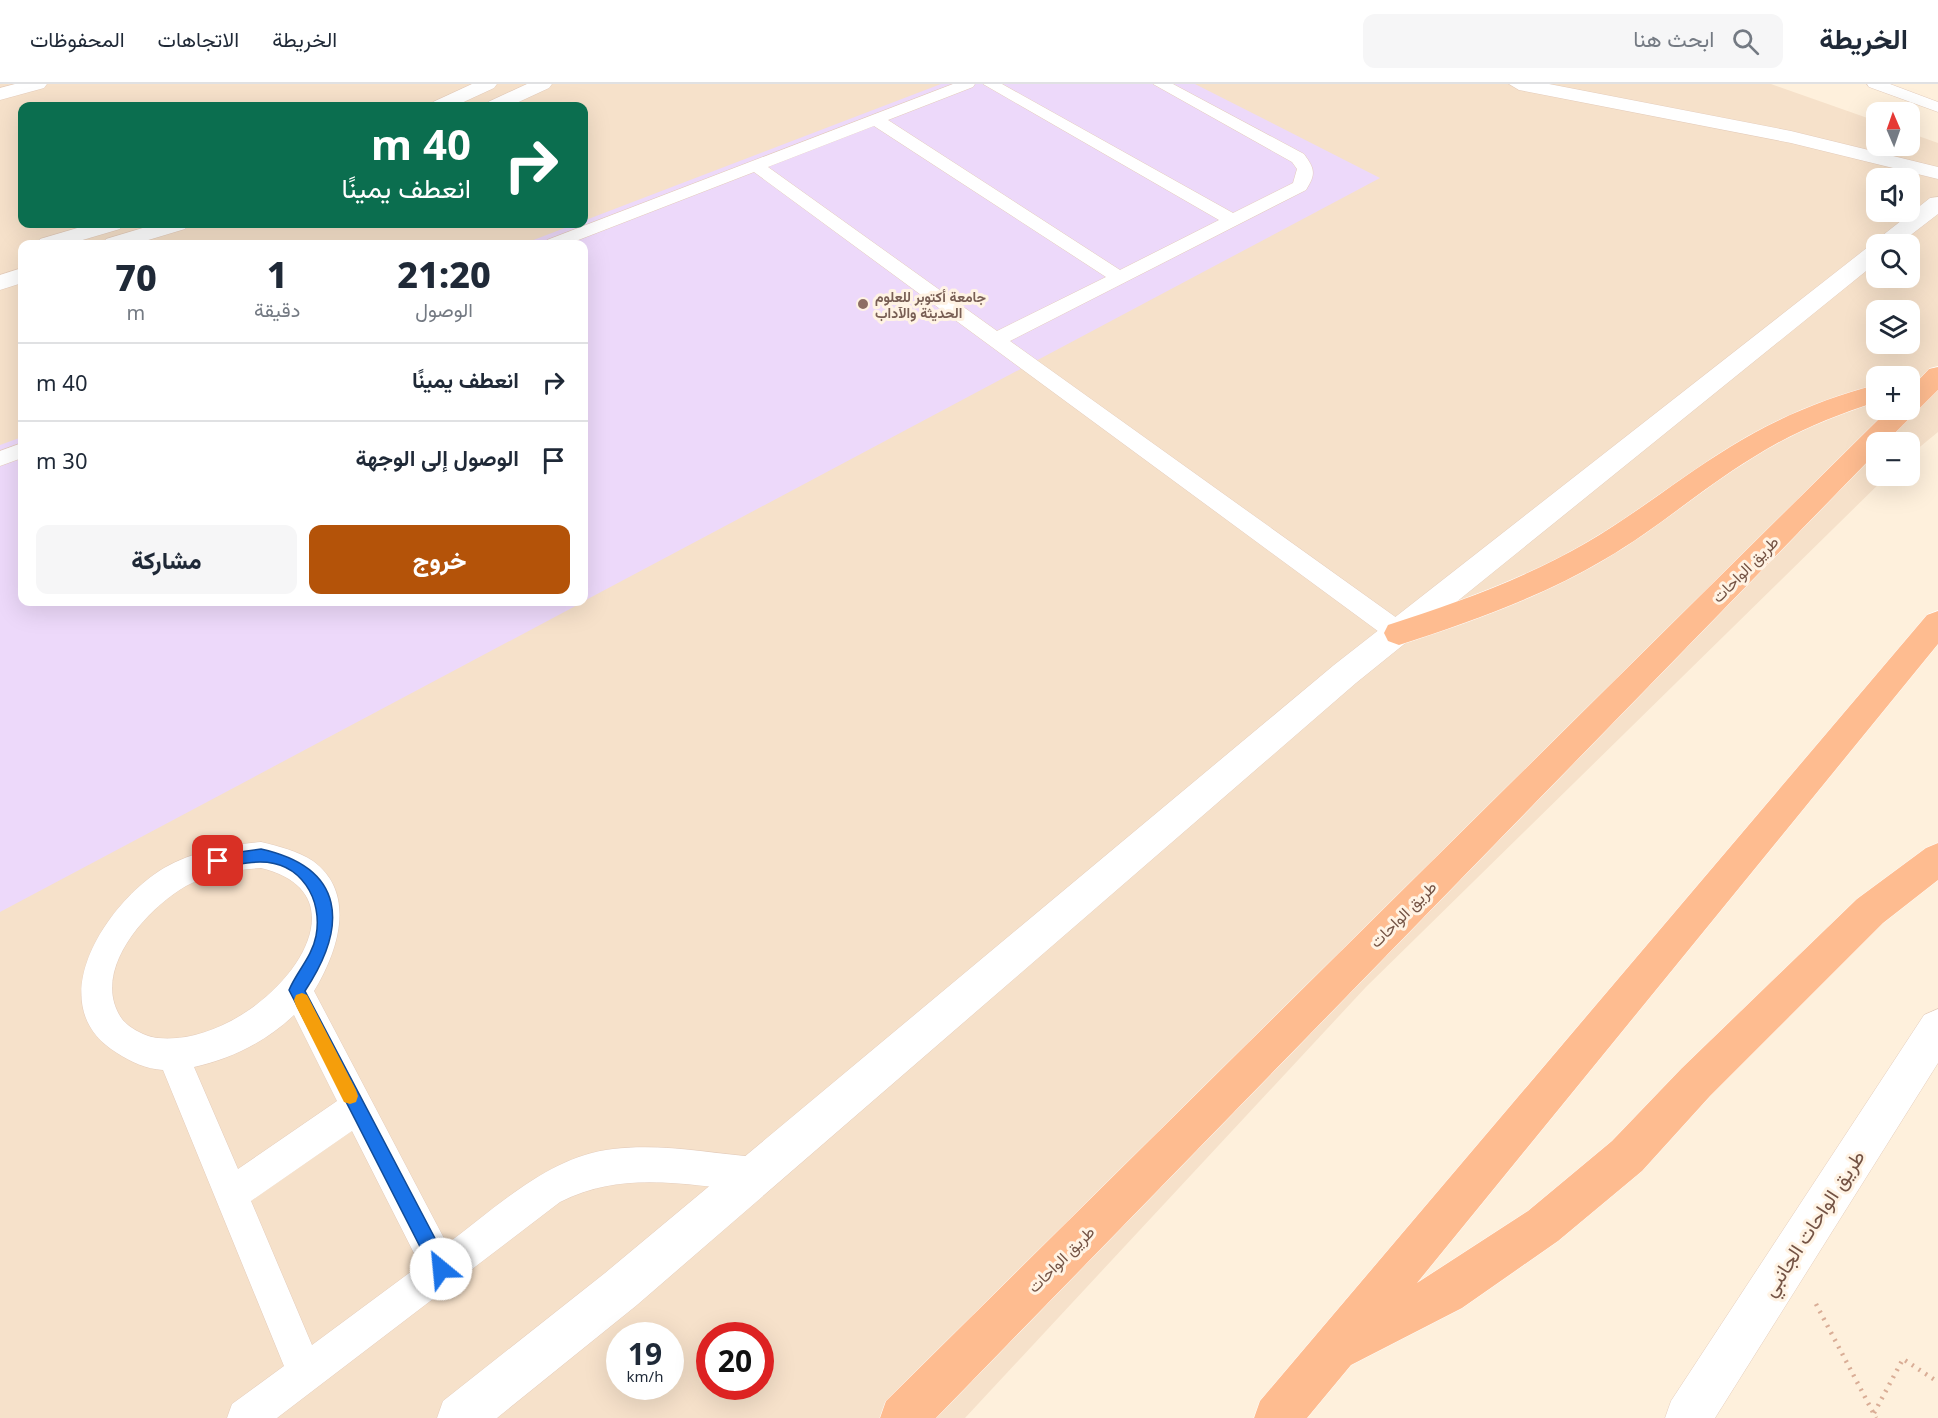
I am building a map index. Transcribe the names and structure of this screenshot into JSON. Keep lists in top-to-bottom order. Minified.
{"streets":{"highway":["طريق الواحات"],"street":["طريق الواحات الجانبي"]},"places":["جامعة أكتوبر للعلوم الحديثة والآداب"],"north":"top","page":{"header":"الخريطة","search":"ابحث هنا","nav":["الخريطة","الاتجاهات","المحفوظات"],"map_buttons":["+","−"],"turn":["40 m","انعطف يمينًا"],"eta":["21:20","الوصول","1","دقيقة","70","m"],"list":[{"name":"انعطف يمينًا","value":"40 m"},{"name":"الوصول إلى الوجهة","value":"30 m"}],"buttons":["خروج","مشاركة"],"speed":"19 km/h","limit":"20"}}
